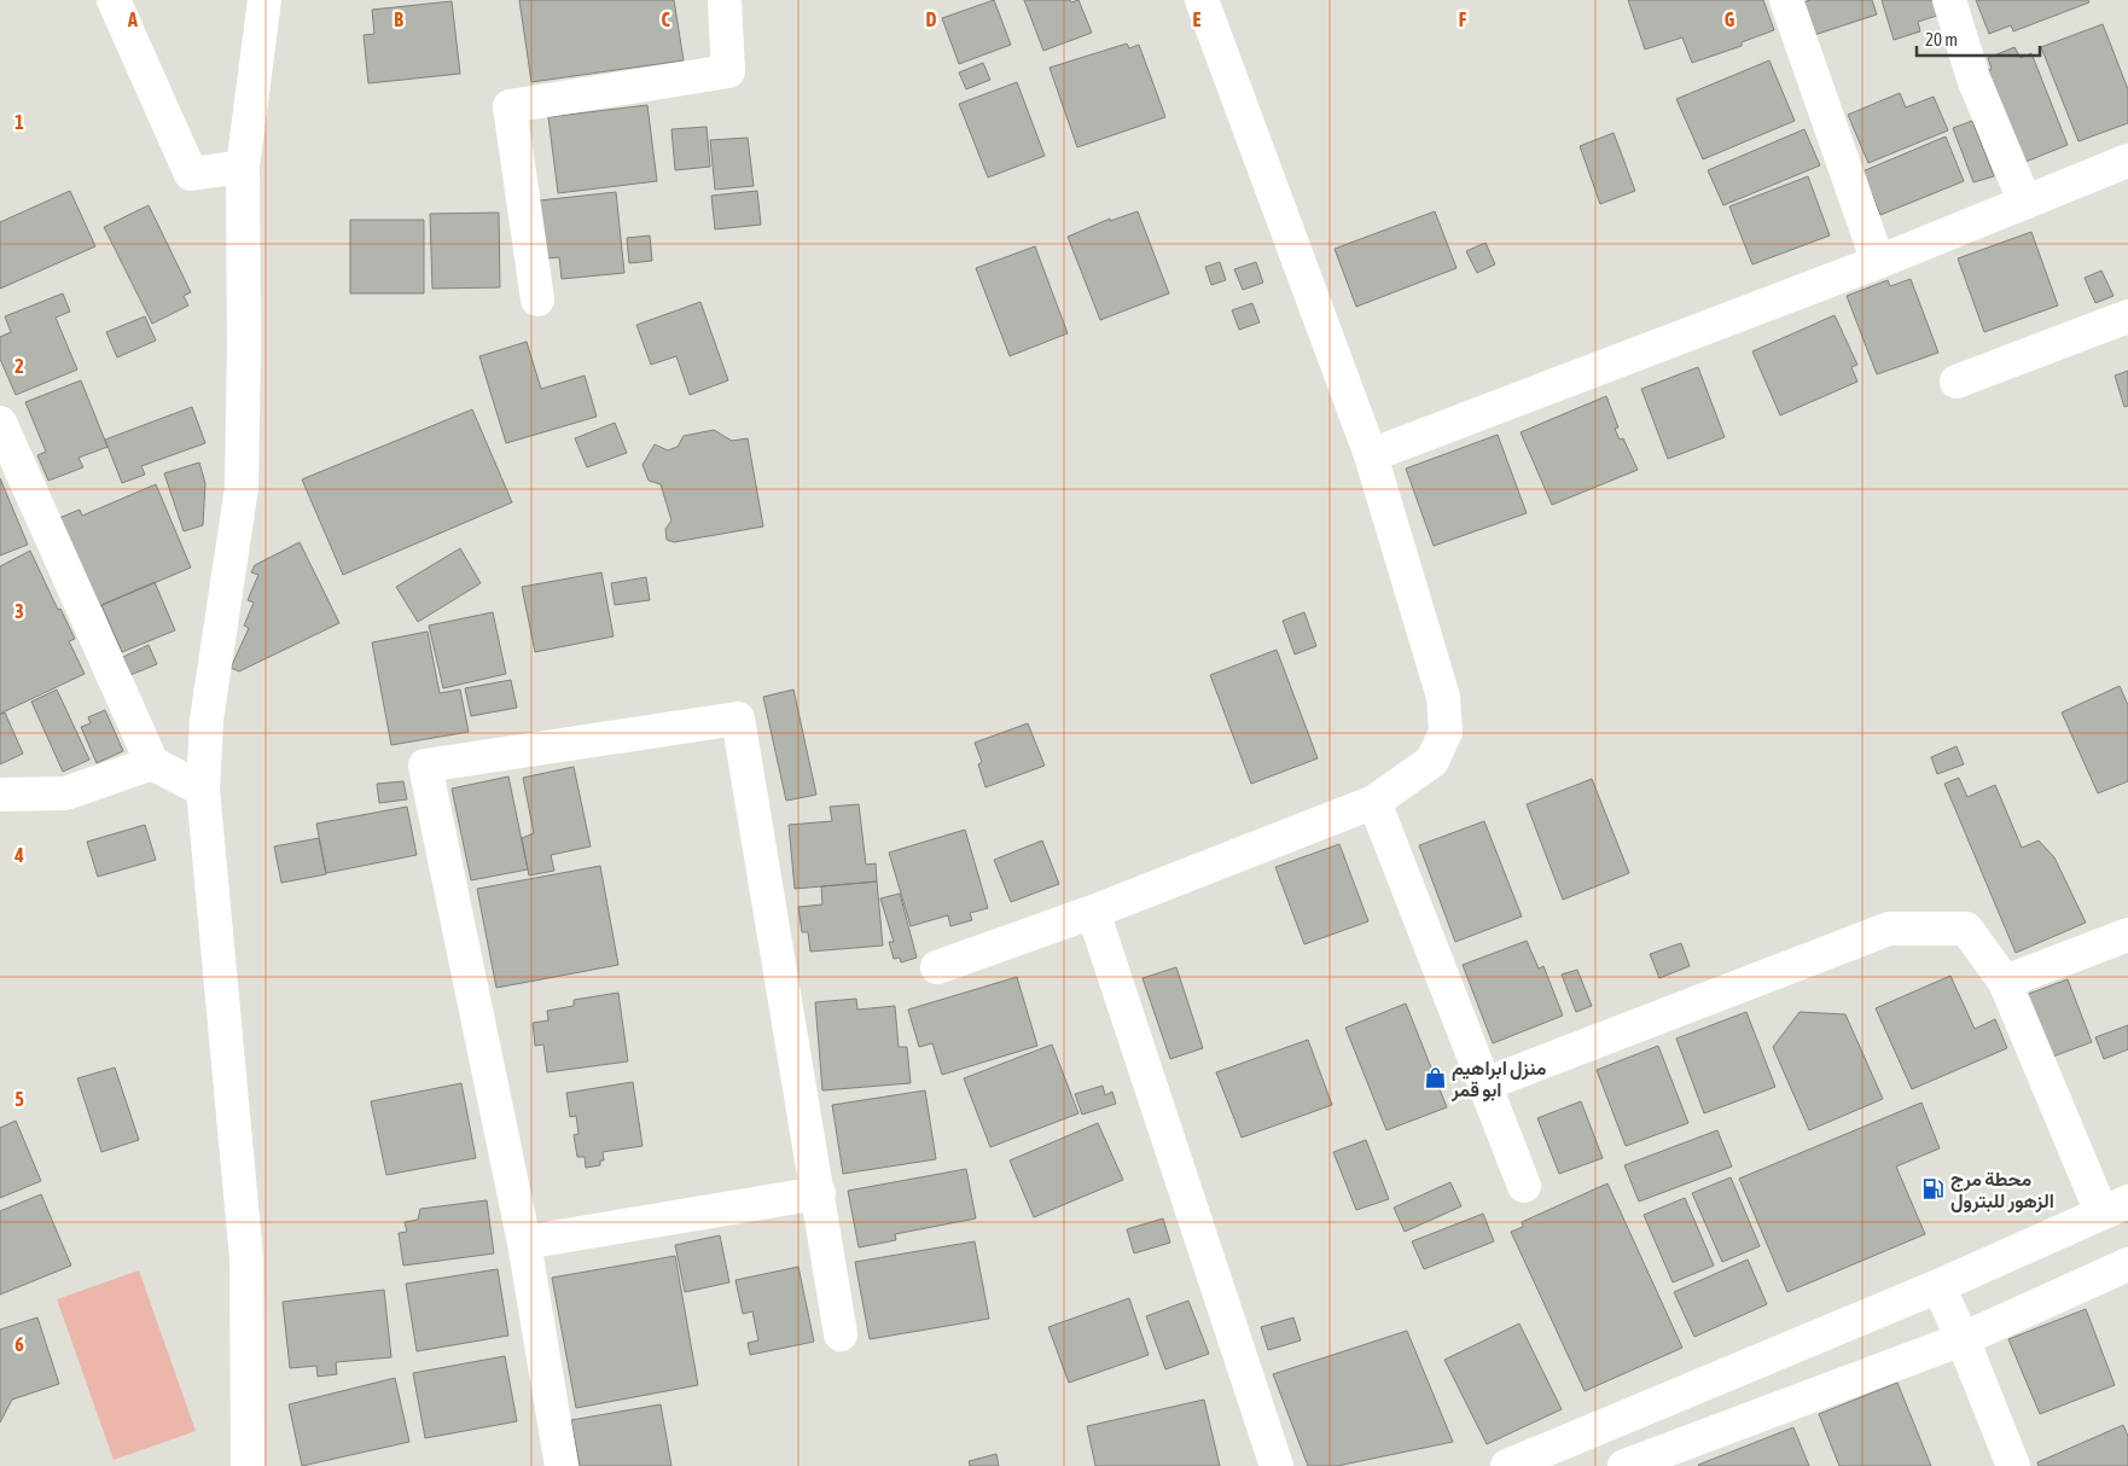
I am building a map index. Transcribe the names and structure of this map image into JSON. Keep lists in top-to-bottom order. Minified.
{"places":{"shop":["منزل ابراهيم ابو قمر"],"fuel station":["محطة مرج الزهور للبترول"]},"scale_bar":"20 m","grid":{"columns":["A","B","C","D","E","F","G"],"rows":["1","2","3","4","5","6"]}}
